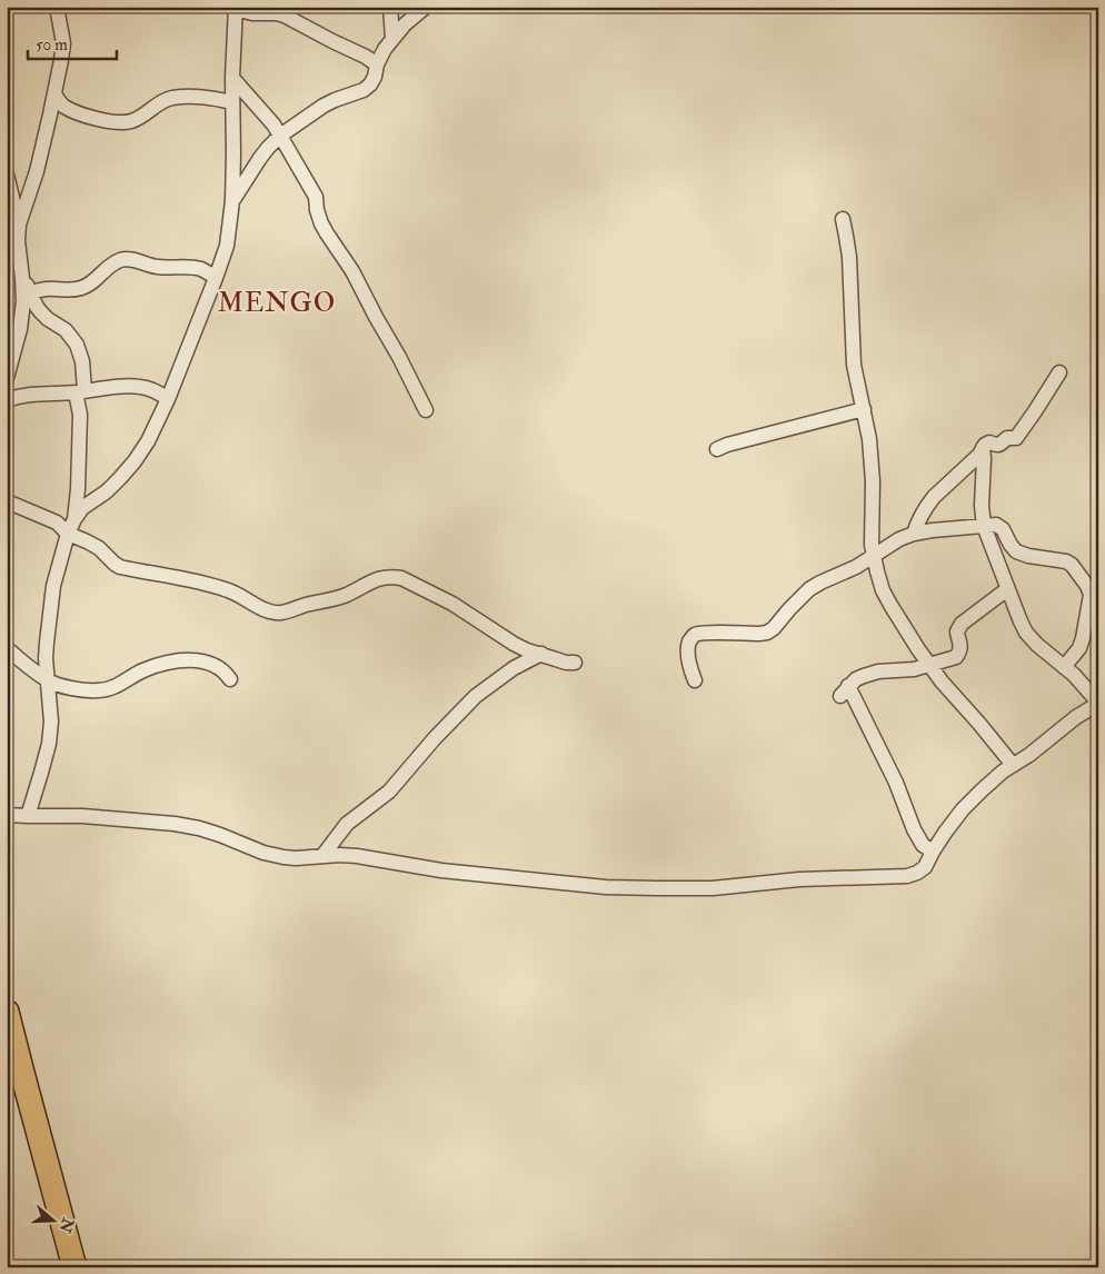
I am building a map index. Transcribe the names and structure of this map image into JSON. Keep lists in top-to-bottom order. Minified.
{"districts":["MENGO"],"scale_bar":"50 m","north":"right"}
